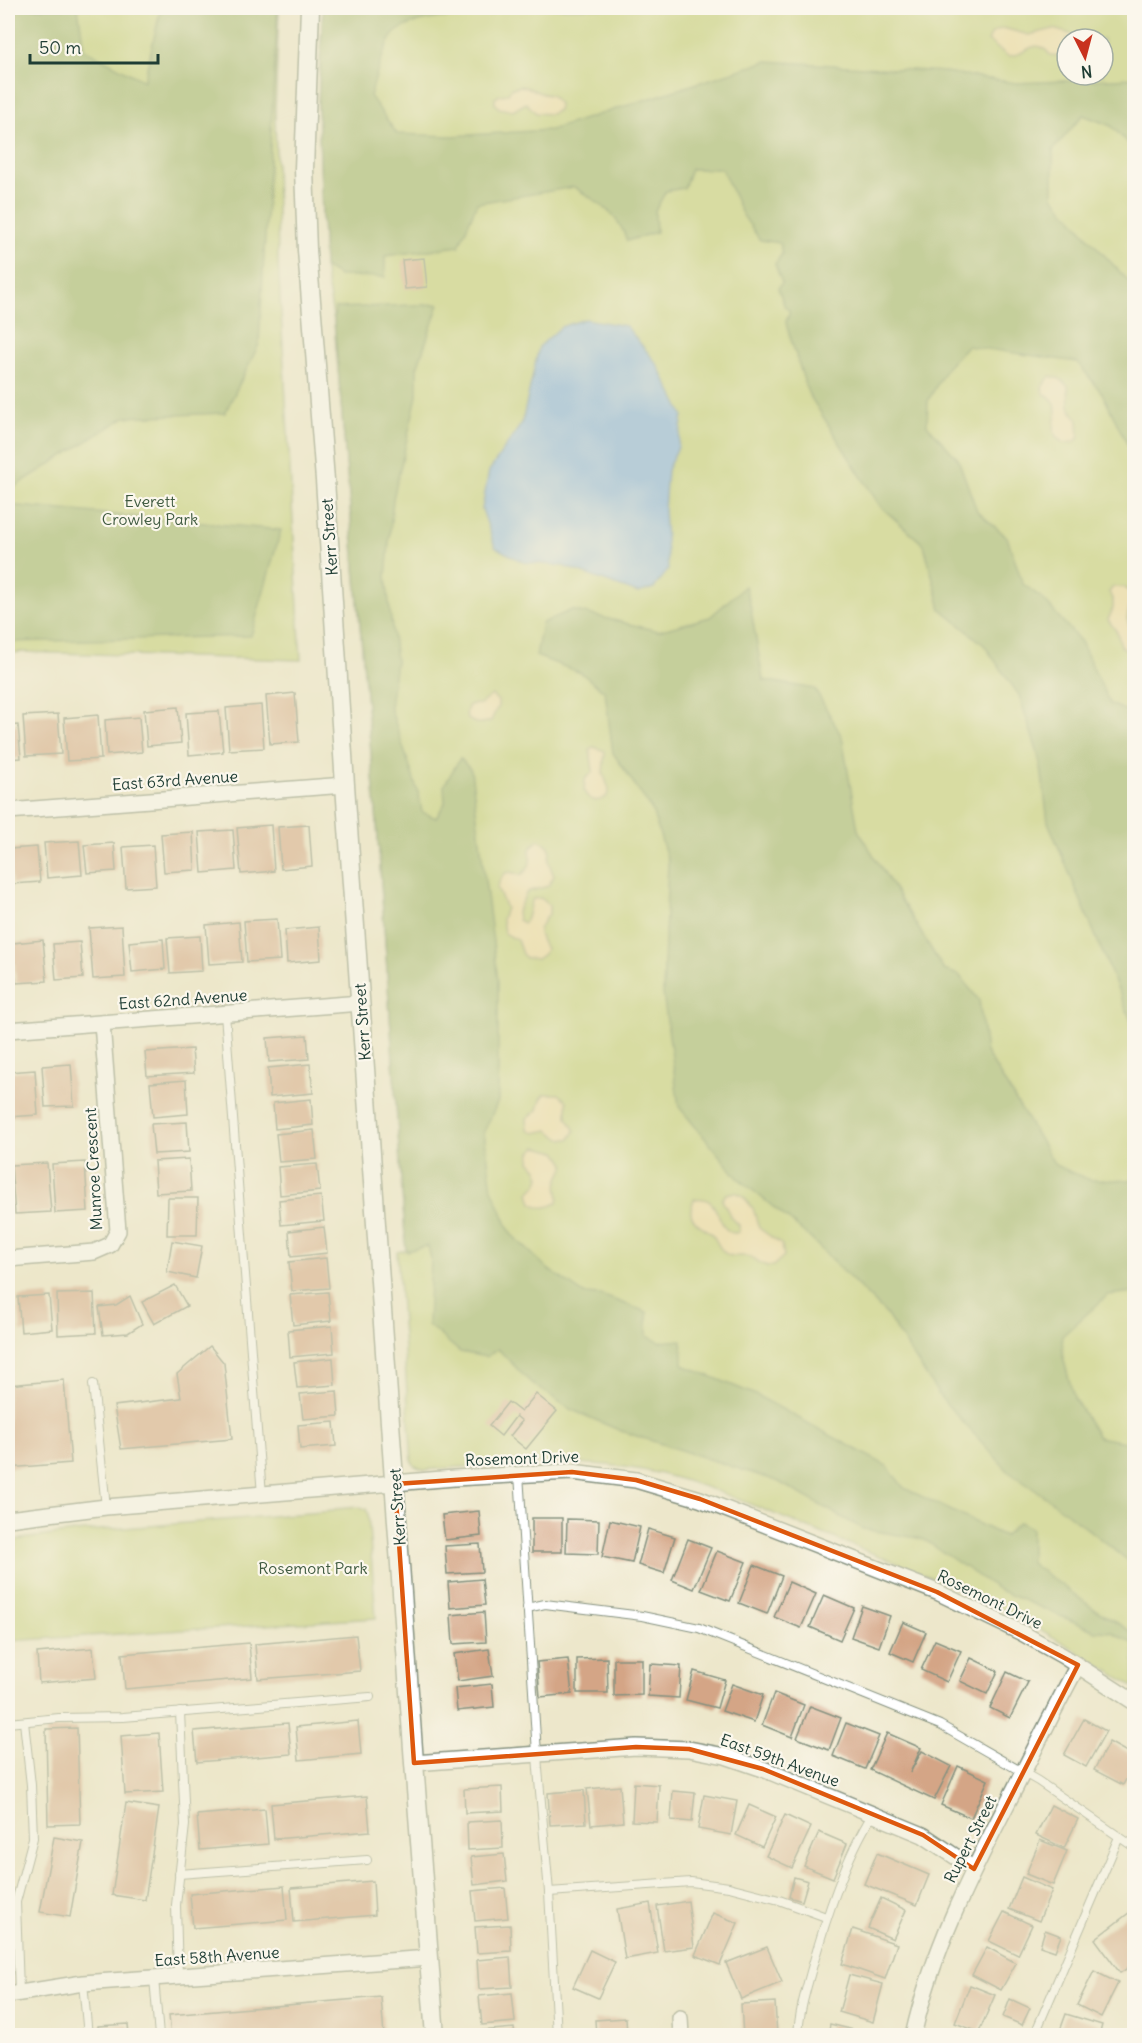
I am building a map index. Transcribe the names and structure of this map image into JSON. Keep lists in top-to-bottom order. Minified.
{"streets":{"street":["Kerr Street","East 63rd Avenue","East 62nd Avenue","Munroe Crescent","Rosemont Drive","East 59th Avenue","Rupert Street","East 58th Avenue"]},"crossings":[["Kerr Street","East 63rd Avenue"],["Kerr Street","East 62nd Avenue"],["Kerr Street","Rosemont Drive"],["Kerr Street","East 59th Avenue"],["Kerr Street","East 58th Avenue"],["East 62nd Avenue","Munroe Crescent"],["Rosemont Drive","Rupert Street"],["East 59th Avenue","Rupert Street"]],"parks":["Everett Crowley Park","Rosemont Park"],"scale_bar":"50 m","north":"bottom"}
